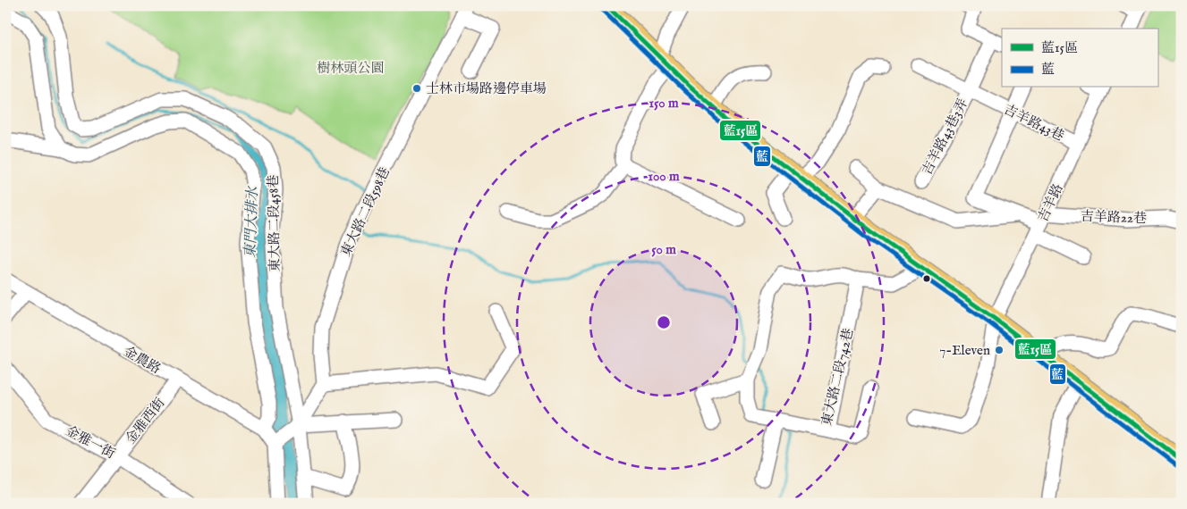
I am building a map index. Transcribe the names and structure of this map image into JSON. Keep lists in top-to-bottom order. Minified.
{"streets":{"street":["吉羊路43巷","吉羊路43巷3弄","吉羊路","東大路二段598巷","吉羊路22巷","東大路二段458巷","金農路","東大路二段742巷","金雅西街","金雅一街"]},"crossings":[["吉羊路43巷","吉羊路43巷3弄"],["吉羊路43巷","吉羊路"],["吉羊路","吉羊路22巷"],["金農路","金雅西街"],["金雅西街","金雅一街"]],"water":["東門大排水"],"parks":["樹林頭公園"],"places":["士林市場路邊停車場","7-Eleven"],"lines":["transit line 藍15區","transit line 藍"],"legend":["藍15區","藍"],"rings":["150 m","100 m","50 m"]}
